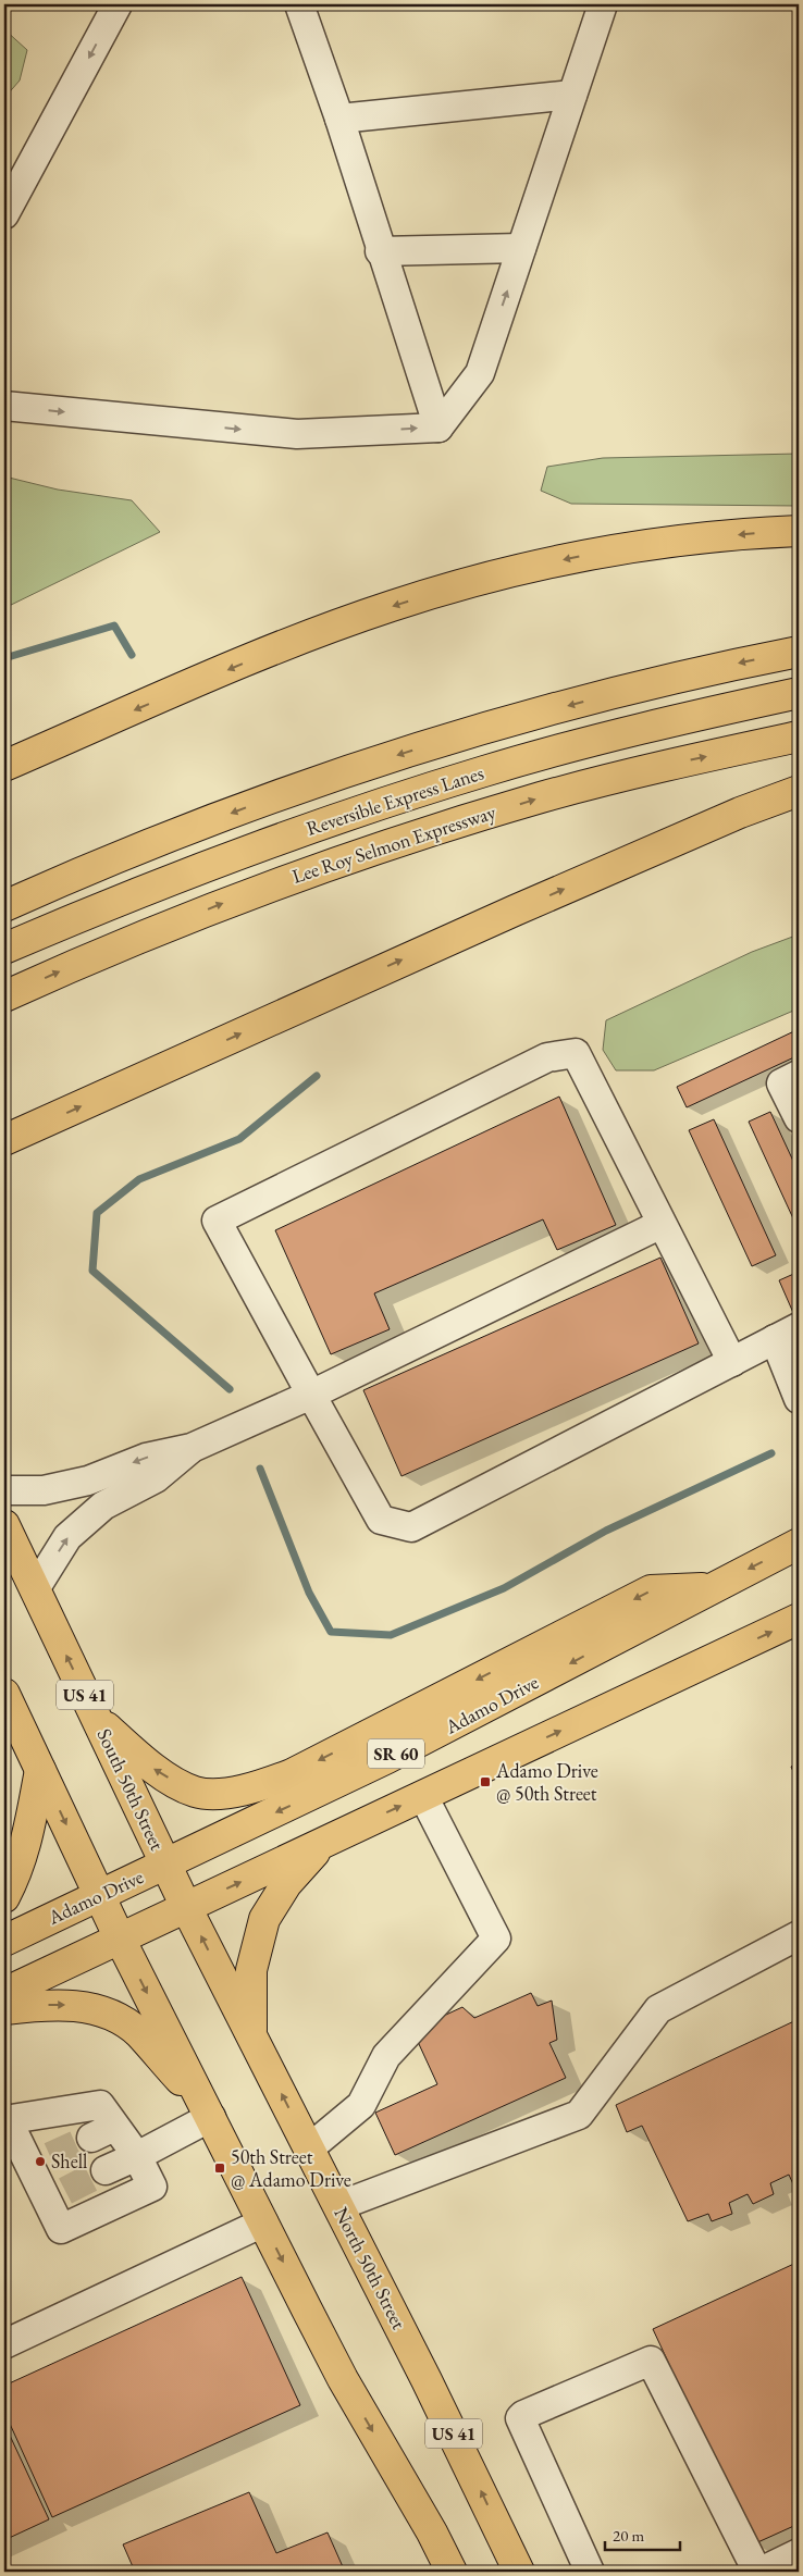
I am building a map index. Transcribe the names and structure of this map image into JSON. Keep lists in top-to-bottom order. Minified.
{"streets":{"main road":["Reversible Express Lanes","Lee Roy Selmon Expressway","US 41","Adamo Drive","SR 60","South 50th Street","North 50th Street"]},"crossings":[["Adamo Drive","South 50th Street"],["SR 60","South 50th Street"],["SR 60","North 50th Street"],["South 50th Street","North 50th Street"]],"places":{"transit":["Adamo Drive @ 50th Street","50th Street @ Adamo Drive"],"other":["Shell"]},"scale_bar":"20 m"}
